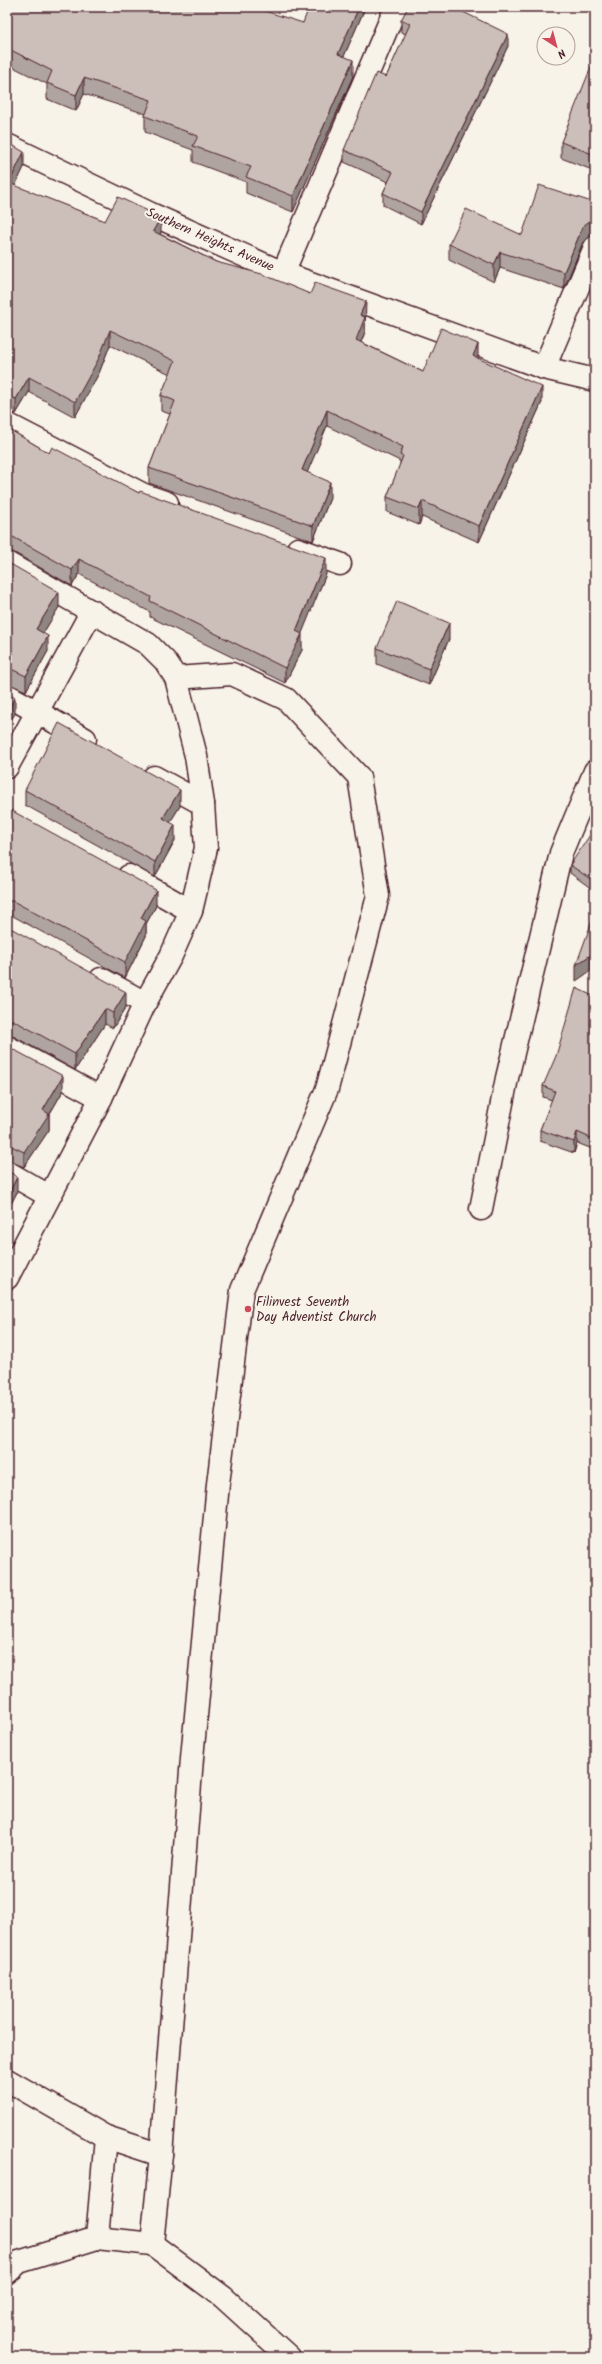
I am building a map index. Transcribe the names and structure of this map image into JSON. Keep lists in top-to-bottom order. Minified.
{"streets":{"street":["Southern Heights Avenue"]},"places":["Filinvest Seventh Day Adventist Church"],"north":"bottom right"}
